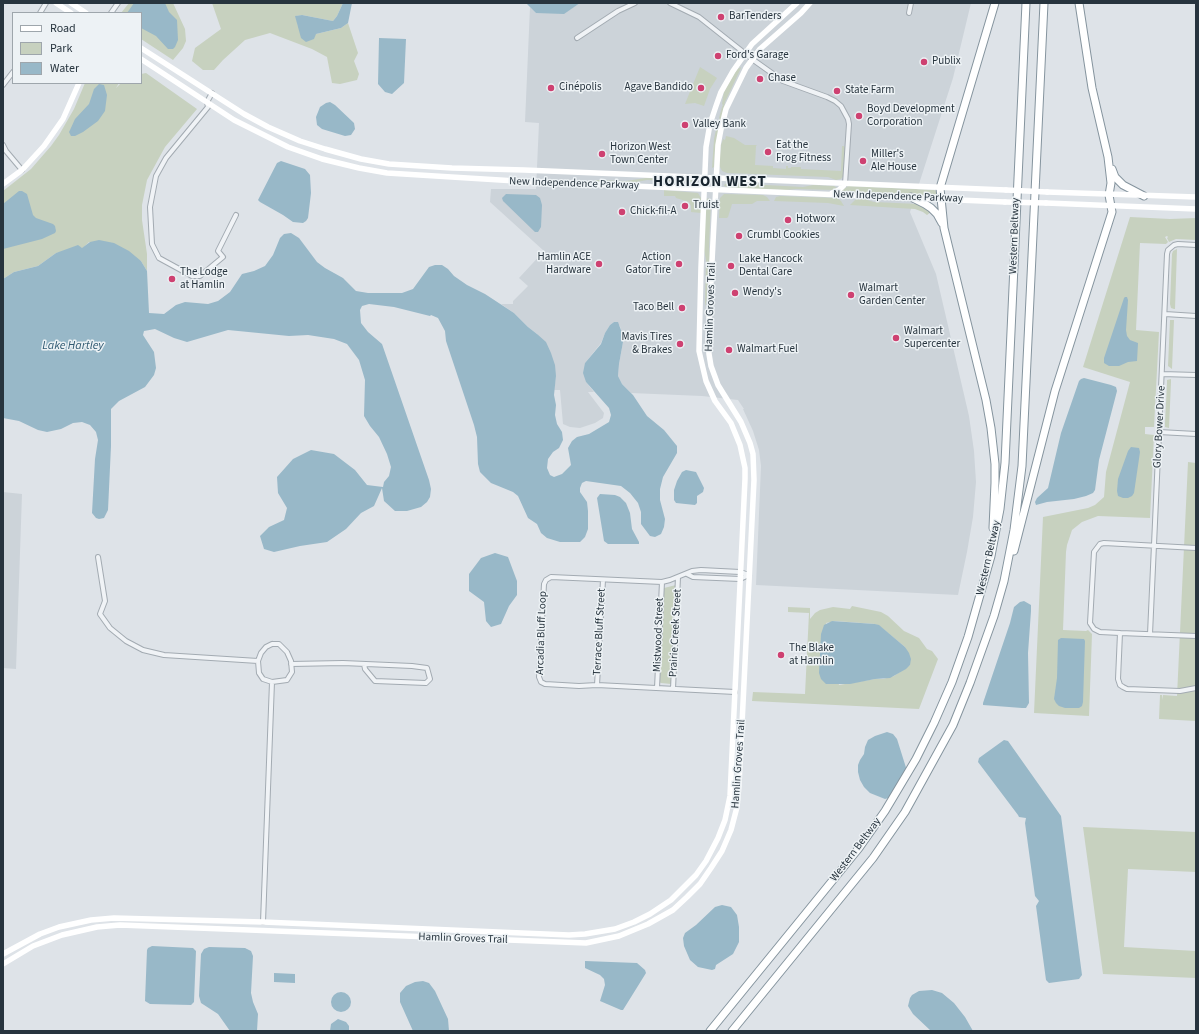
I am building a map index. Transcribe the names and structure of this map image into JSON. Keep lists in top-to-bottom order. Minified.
{"streets":{"highway":["Western Beltway"],"street":["New Independence Parkway","Hamlin Groves Trail","Glory Bower Drive","Terrace Bluff Street","Arcadia Bluff Loop","Prairie Creek Street","Mistwood Street"]},"crossings":[["New Independence Parkway","Hamlin Groves Trail"],["Hamlin Groves Trail","Arcadia Bluff Loop"],["Terrace Bluff Street","Arcadia Bluff Loop"],["Arcadia Bluff Loop","Prairie Creek Street"],["Arcadia Bluff Loop","Mistwood Street"]],"districts":["HORIZON WEST"],"water":["Lake Hartley"],"places":["BarTenders","Ford's Garage","Publix","Chase","Cinépolis","Agave Bandido","State Farm","Boyd Development Corporation","Valley Bank","Eat the Frog Fitness","Horizon West Town Center","Miller's Ale House","Truist","Chick-fil-A","Hotworx","Crumbl Cookies","Hamlin ACE Hardware","Action Gator Tire","Lake Hancock Dental Care","The Lodge at Hamlin","Wendy's","Walmart Garden Center","Taco Bell","Walmart Supercenter","Mavis Tires & Brakes","Walmart Fuel","The Blake at Hamlin"],"legend":["Road","Park","Water"]}
